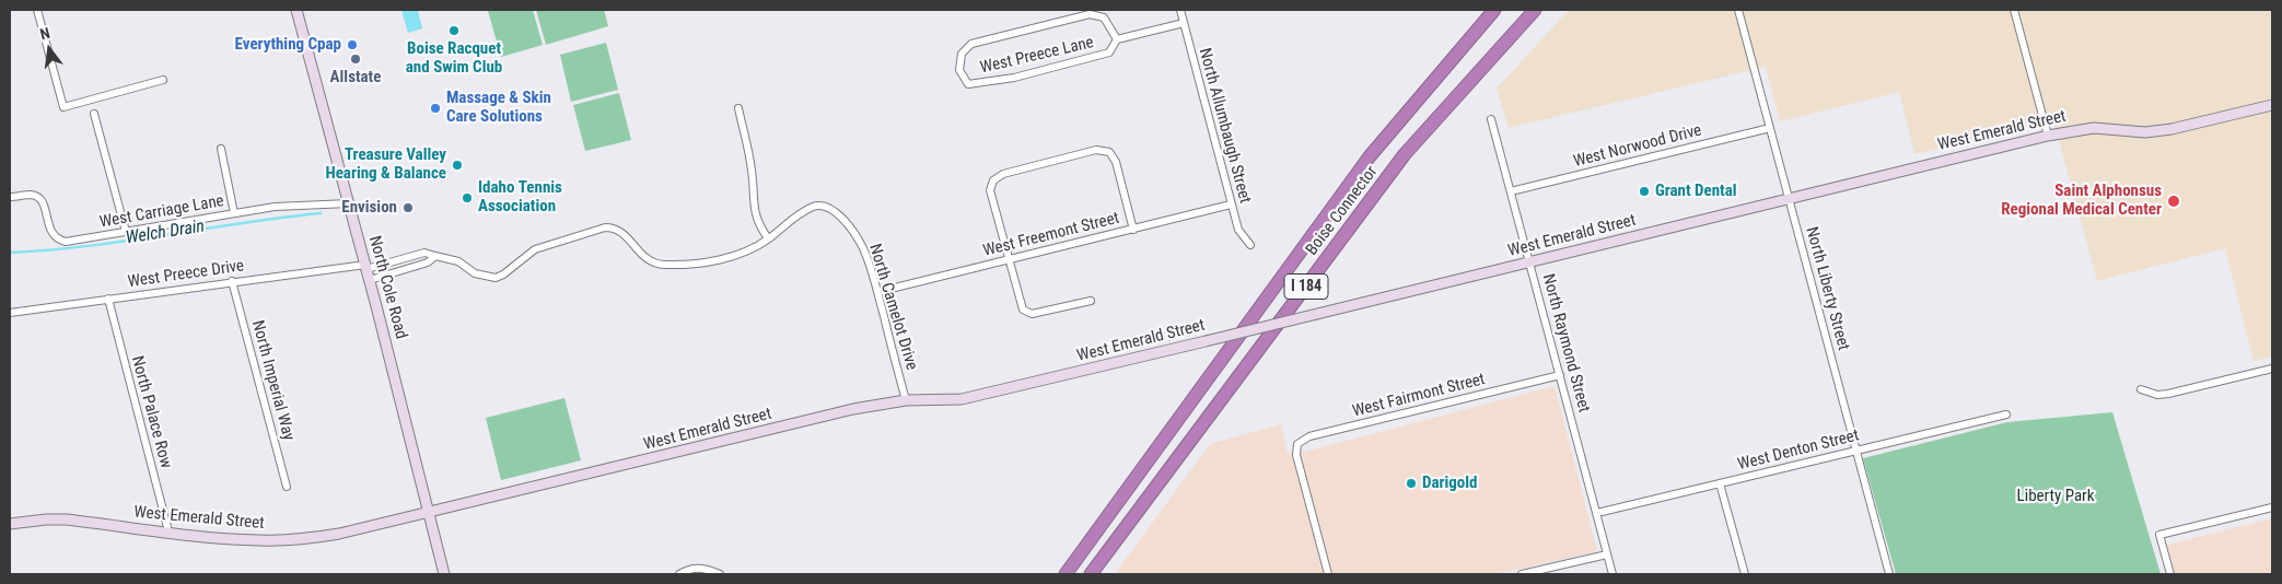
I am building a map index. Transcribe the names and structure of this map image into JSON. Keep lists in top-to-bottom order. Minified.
{"streets":{"highway":["Boise Connector","I 184"],"main road":["West Emerald Street","North Cole Road"],"street":["West Preece Lane","North Allumbaugh Street","West Norwood Drive","West Carriage Lane","West Freemont Street","West Preece Drive","North Liberty Street","North Camelot Drive","North Raymond Street","North Imperial Way","West Fairmont Street","North Palace Row","West Denton Street"]},"crossings":[["West Preece Lane","North Allumbaugh Street"],["North Allumbaugh Street","West Freemont Street"],["West Emerald Street","North Cole Road"],["West Emerald Street","North Liberty Street"],["West Emerald Street","North Camelot Drive"],["West Emerald Street","North Raymond Street"],["West Emerald Street","North Palace Row"],["West Norwood Drive","North Liberty Street"],["West Norwood Drive","North Raymond Street"],["West Carriage Lane","North Cole Road"],["West Freemont Street","North Camelot Drive"],["West Preece Drive","North Cole Road"],["West Preece Drive","North Imperial Way"],["West Preece Drive","North Palace Row"],["North Liberty Street","West Denton Street"],["North Raymond Street","West Fairmont Street"],["North Raymond Street","West Denton Street"]],"water":["Welch Drain"],"parks":["Liberty Park"],"places":["Boise Racquet and Swim Club","Everything Cpap","Allstate","Massage & Skin Care Solutions","Treasure Valley Hearing & Balance","Grant Dental","Idaho Tennis Association","Saint Alphonsus Regional Medical Center","Envision","Darigold"],"north":"top"}
